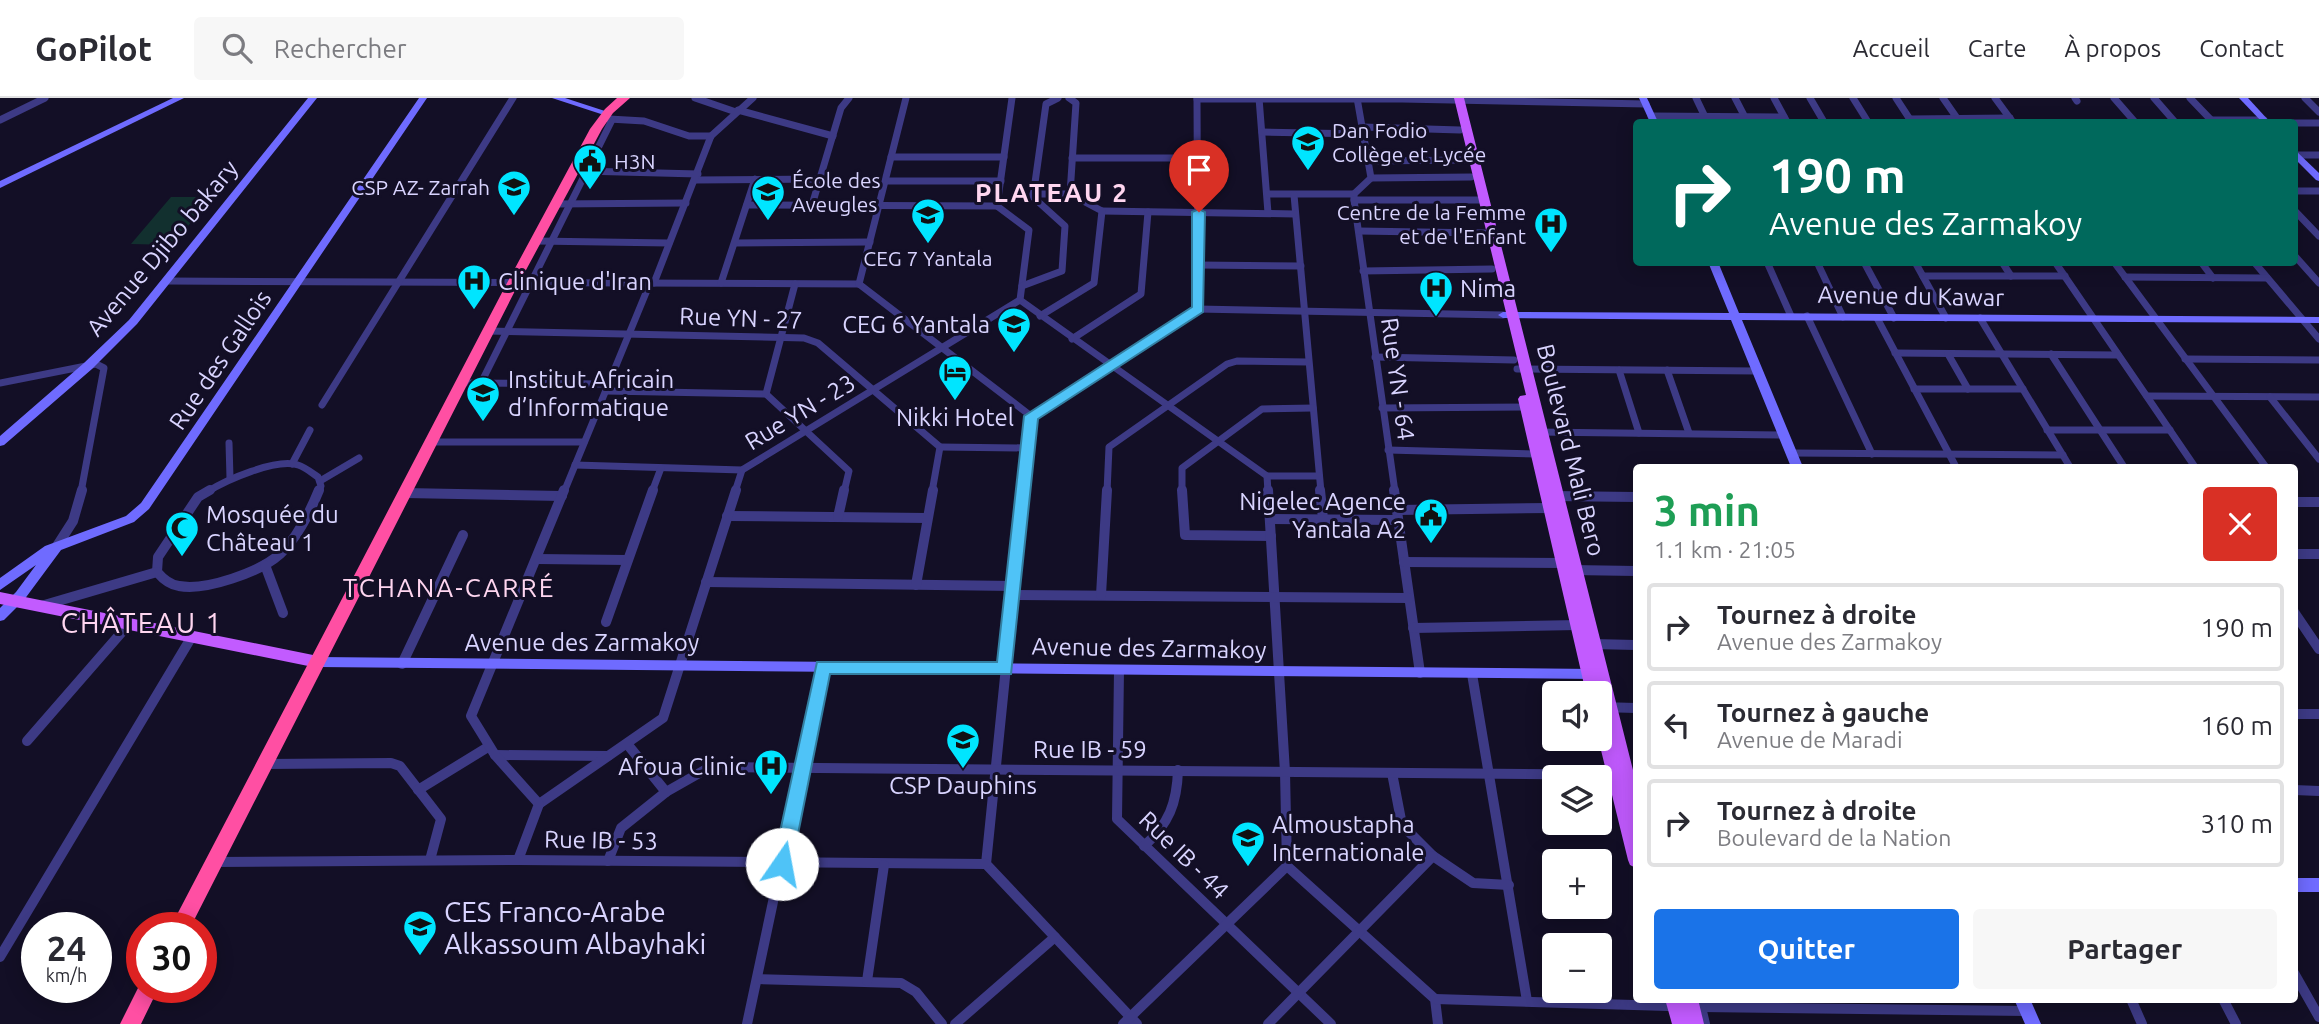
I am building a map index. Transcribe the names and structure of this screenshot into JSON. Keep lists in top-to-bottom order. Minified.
{"streets":{"main road":["Boulevard Mali Bero"],"street":["Avenue Djibo bakary","Avenue du Kawar","Rue YN - 27","Rue des Gallois","Rue YN - 64","Rue YN - 23","Avenue des Zarmakoy","Rue IB - 59","Rue IB - 53","Rue IB - 44"]},"crossings":[["Avenue du Kawar","Boulevard Mali Bero"],["Rue YN - 27","Rue YN - 23"],["Rue YN - 64","Avenue des Zarmakoy"],["Boulevard Mali Bero","Avenue des Zarmakoy"],["Boulevard Mali Bero","Rue IB - 59"],["Avenue des Zarmakoy","Rue IB - 44"],["Rue IB - 59","Rue IB - 53"],["Rue IB - 59","Rue IB - 44"]],"districts":["PLATEAU 2","TCHANA-CARRÉ","CHÂTEAU 1"],"places":{"school or university":["Dan Fodio Collège et Lycée","CSP AZ- Zarrah","École des Aveugles","CEG 7 Yantala","CEG 6 Yantala","Institut Africain d’Informatique","CSP Dauphins","Almoustapha Internationale","CES Franco-Arabe Alkassoum Albayhaki"],"public building":["H3N","Nigelec Agence Yantala A2"],"hospital":["Centre de la Femme et de l'Enfant","Clinique d'Iran","Nima","Afoua Clinic"],"hotel":["Nikki Hotel"],"mosque":["Mosquée du Château 1"]},"page":{"header":"GoPilot","search":"Rechercher","nav":["Accueil","Carte","À propos","Contact"],"turn":["190 m","Avenue des Zarmakoy"],"heading":["3 min","1.1 km · 21:05"],"list":[{"name":"Tournez à droite","note":"Avenue des Zarmakoy","value":"190 m"},{"name":"Tournez à gauche","note":"Avenue de Maradi","value":"160 m"},{"name":"Tournez à droite","note":"Boulevard de la Nation","value":"310 m"}],"map_buttons":["+","−"],"buttons":["Quitter","Partager"],"speed":"24 km/h","limit":"30"}}
